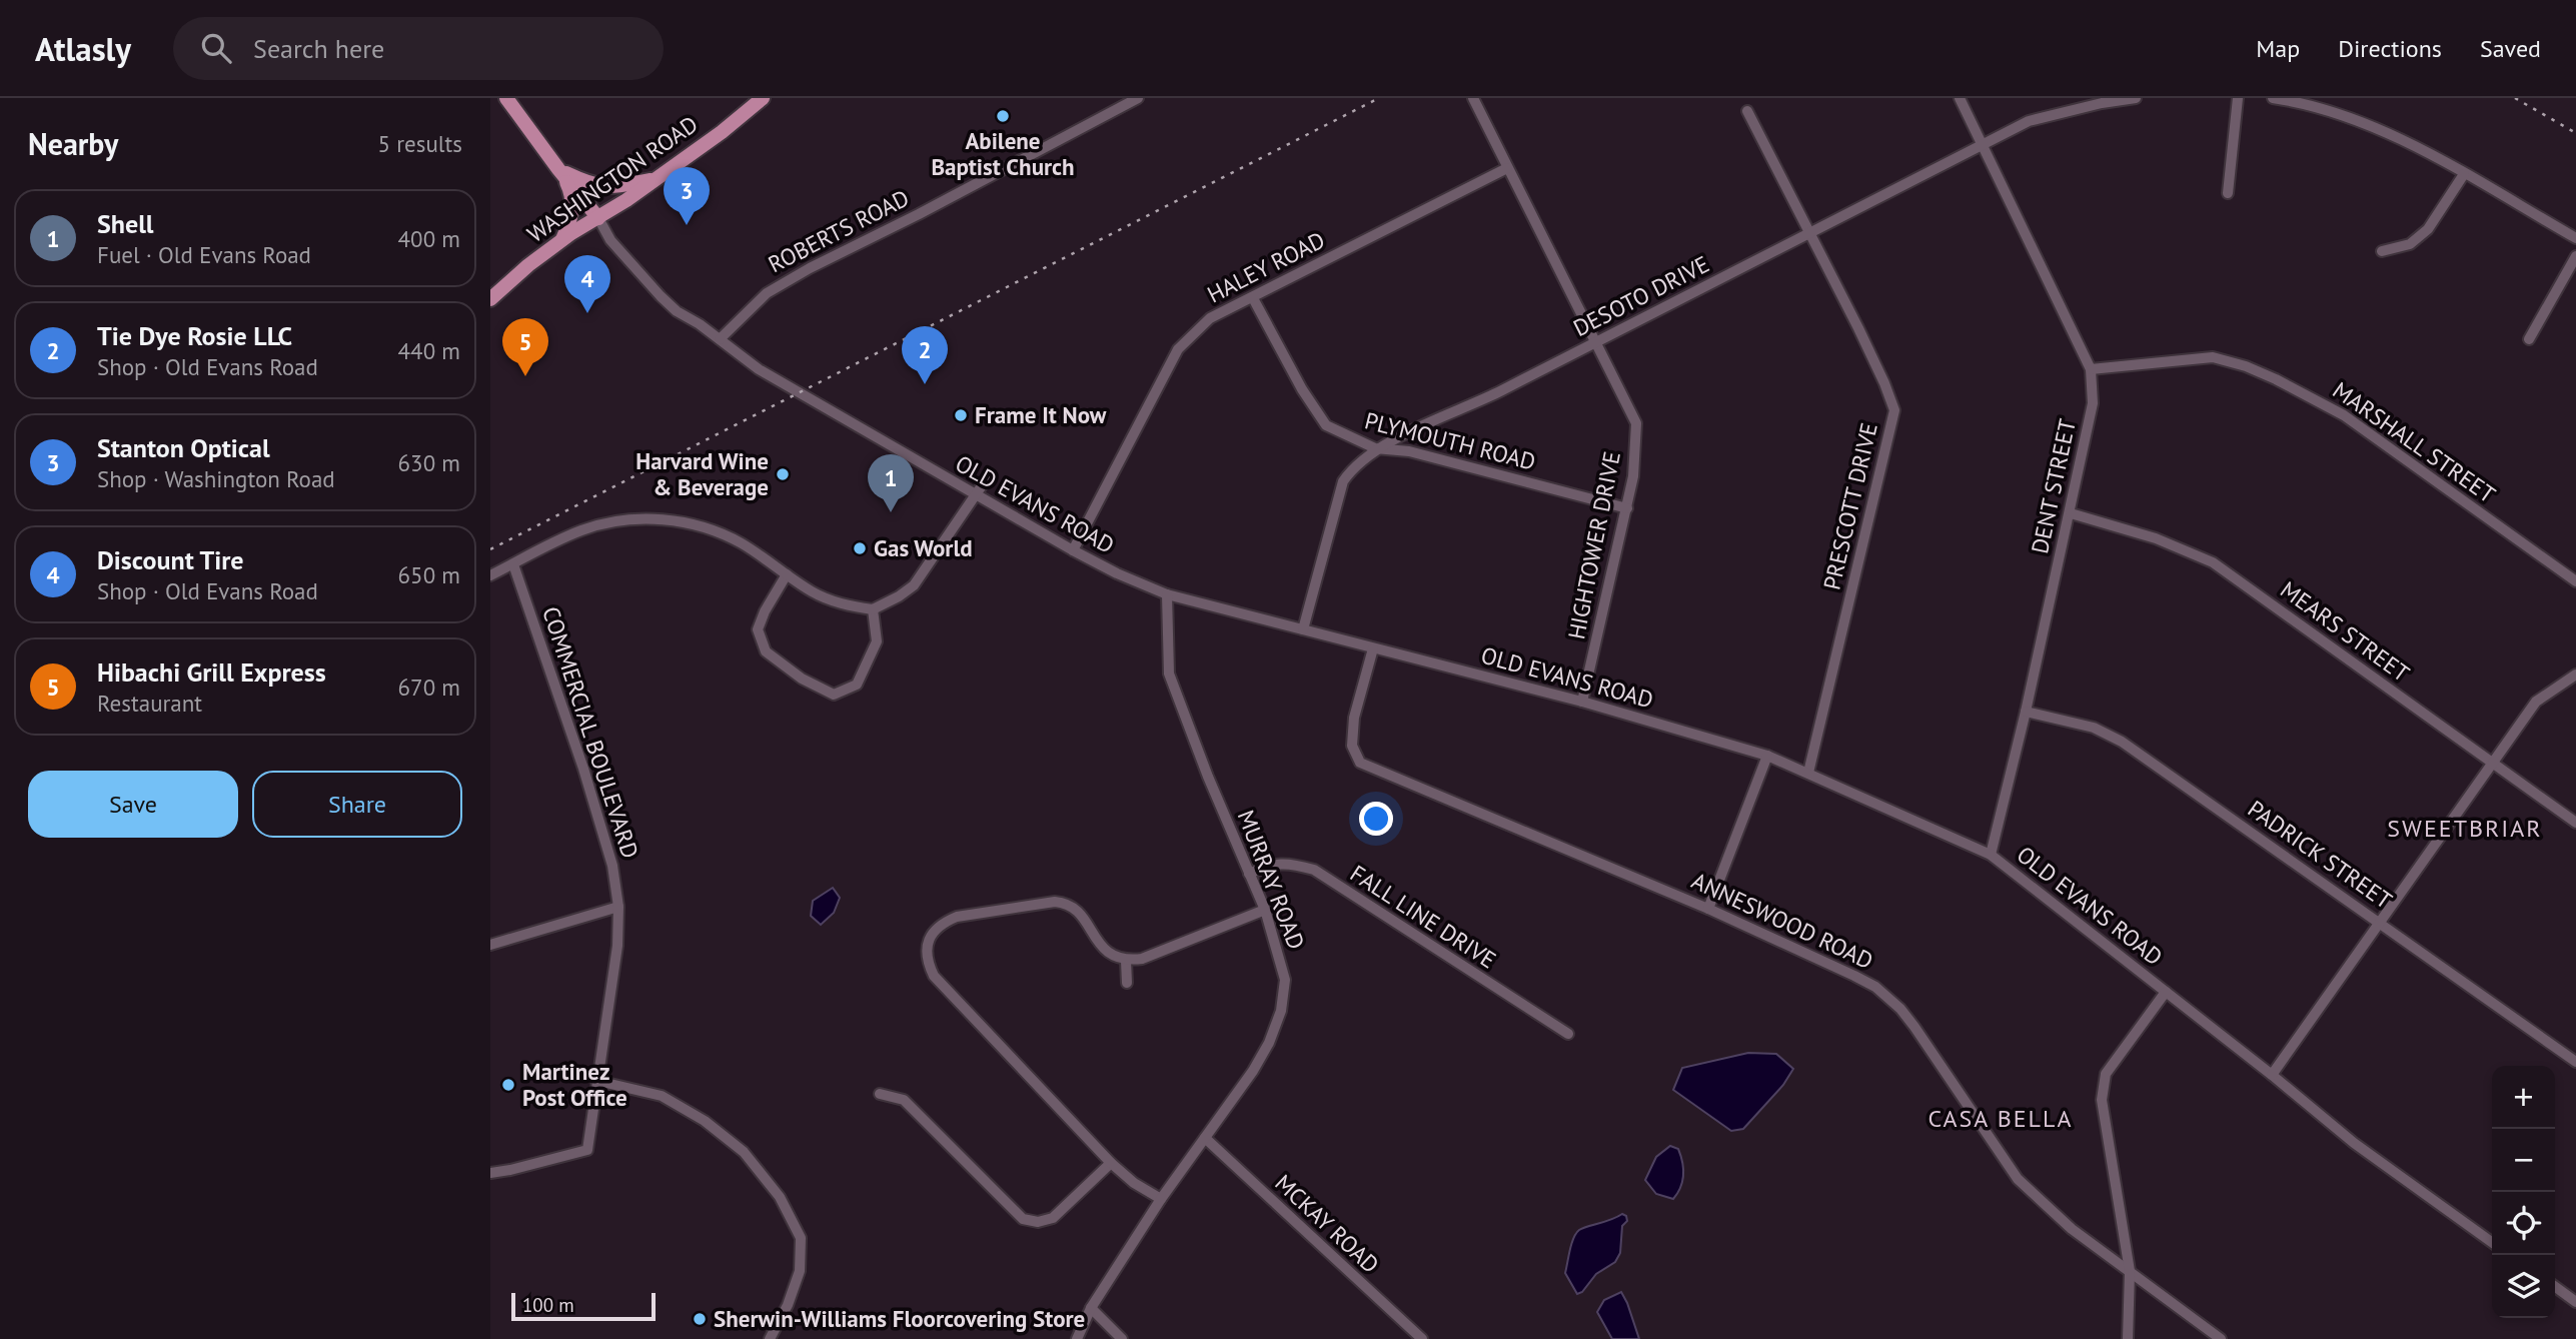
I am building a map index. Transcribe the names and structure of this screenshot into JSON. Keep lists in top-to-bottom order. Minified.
{"streets":{"main road":["WASHINGTON ROAD"],"street":["ROBERTS ROAD","HALEY ROAD","DESOTO DRIVE","PLYMOUTH ROAD","MARSHALL STREET","DENT STREET","OLD EVANS ROAD","PRESCOTT DRIVE","HIGHTOWER DRIVE","MEARS STREET","COMMERCIAL BOULEVARD","PADRICK STREET","MURRAY ROAD","FALL LINE DRIVE","ANNESWOOD ROAD","MCKAY ROAD"]},"crossings":[["WASHINGTON ROAD","OLD EVANS ROAD"],["ROBERTS ROAD","OLD EVANS ROAD"],["HALEY ROAD","PLYMOUTH ROAD"],["HALEY ROAD","OLD EVANS ROAD"],["HALEY ROAD","HIGHTOWER DRIVE"],["DESOTO DRIVE","PLYMOUTH ROAD"],["DESOTO DRIVE","DENT STREET"],["DESOTO DRIVE","OLD EVANS ROAD"],["DESOTO DRIVE","PRESCOTT DRIVE"],["DESOTO DRIVE","HIGHTOWER DRIVE"],["PLYMOUTH ROAD","HIGHTOWER DRIVE"],["MARSHALL STREET","DENT STREET"],["DENT STREET","OLD EVANS ROAD"],["DENT STREET","MEARS STREET"],["DENT STREET","PADRICK STREET"],["OLD EVANS ROAD","PRESCOTT DRIVE"],["OLD EVANS ROAD","HIGHTOWER DRIVE"],["OLD EVANS ROAD","MURRAY ROAD"],["OLD EVANS ROAD","ANNESWOOD ROAD"],["MURRAY ROAD","FALL LINE DRIVE"],["MURRAY ROAD","MCKAY ROAD"]],"districts":["SWEETBRIAR","CASA BELLA"],"places":["Abilene Baptist Church","Frame It Now","Harvard Wine & Beverage","Gas World","Martinez Post Office","Sherwin-Williams Floorcovering Store"],"scale_bar":"100 m","page":{"header":"Atlasly","search":"Search here","nav":["Map","Directions","Saved"],"heading":["Nearby","5 results"],"pins":["3","4","5","2","1"],"list":[{"mark":"1","name":"Shell","note":"Fuel · Old Evans Road","value":"400 m"},{"mark":"2","name":"Tie Dye Rosie LLC","note":"Shop · Old Evans Road","value":"440 m"},{"mark":"3","name":"Stanton Optical","note":"Shop · Washington Road","value":"630 m"},{"mark":"4","name":"Discount Tire","note":"Shop · Old Evans Road","value":"650 m"},{"mark":"5","name":"Hibachi Grill Express","note":"Restaurant","value":"670 m"}],"buttons":["Save","Share"],"map_buttons":["+","−"],"scale":"100 m"}}
